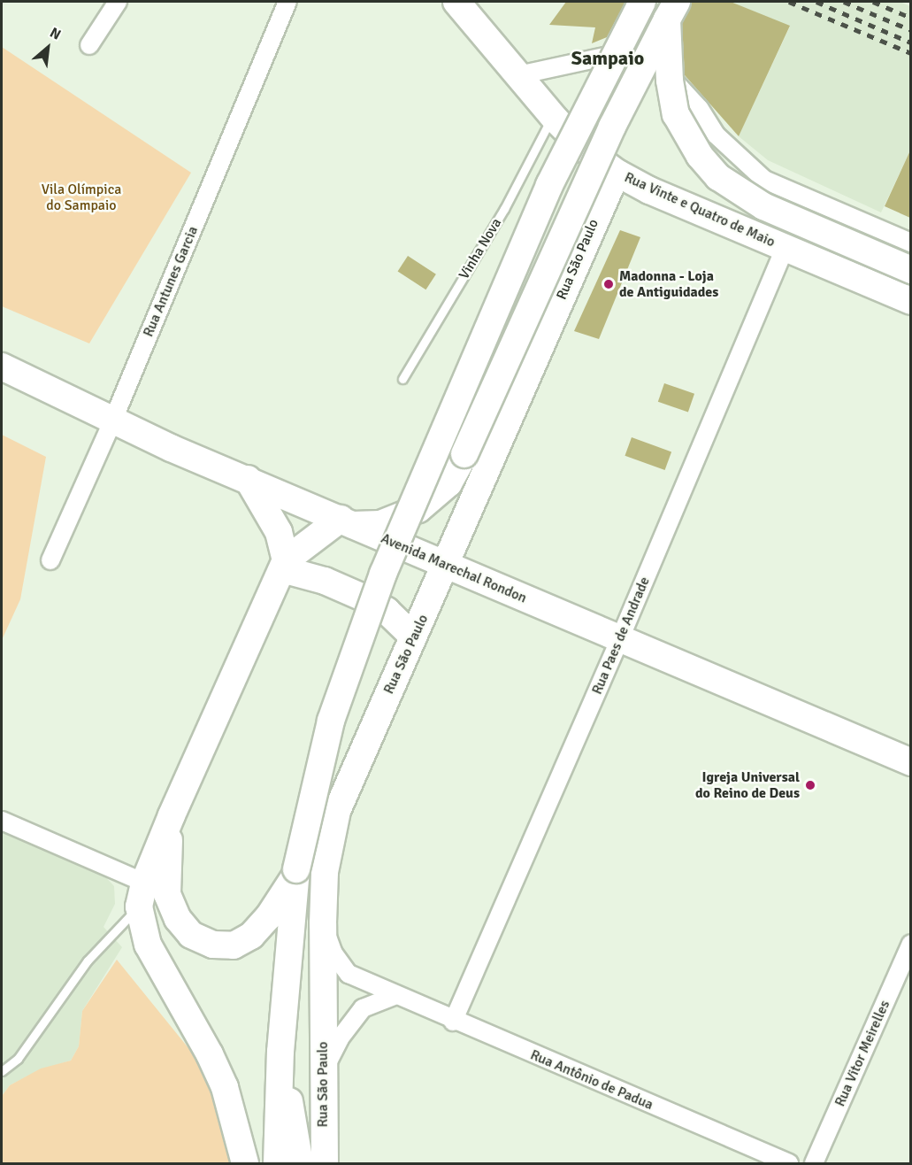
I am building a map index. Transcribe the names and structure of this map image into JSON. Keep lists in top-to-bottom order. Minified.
{"streets":{"main road":["Rua Vinte e Quatro de Maio","Rua São Paulo","Avenida Marechal Rondon"],"street":["Rua Antunes Garcia","Rua Paes de Andrade","Rua Vitor Meirelles","Rua Antônio de Padua"],"lane":["Vinha Nova"]},"crossings":[["Rua Vinte e Quatro de Maio","Vinha Nova"],["Rua Vinte e Quatro de Maio","Rua São Paulo"],["Rua Vinte e Quatro de Maio","Rua Paes de Andrade"],["Rua São Paulo","Avenida Marechal Rondon"],["Rua São Paulo","Rua Antônio de Padua"],["Rua Antunes Garcia","Avenida Marechal Rondon"],["Avenida Marechal Rondon","Rua Paes de Andrade"],["Rua Paes de Andrade","Rua Antônio de Padua"]],"districts":["Sampaio"],"parks":["Vila Olímpica do Sampaio"],"places":["Madonna - Loja de Antiguidades","Igreja Universal do Reino de Deus"],"north":"top right"}
